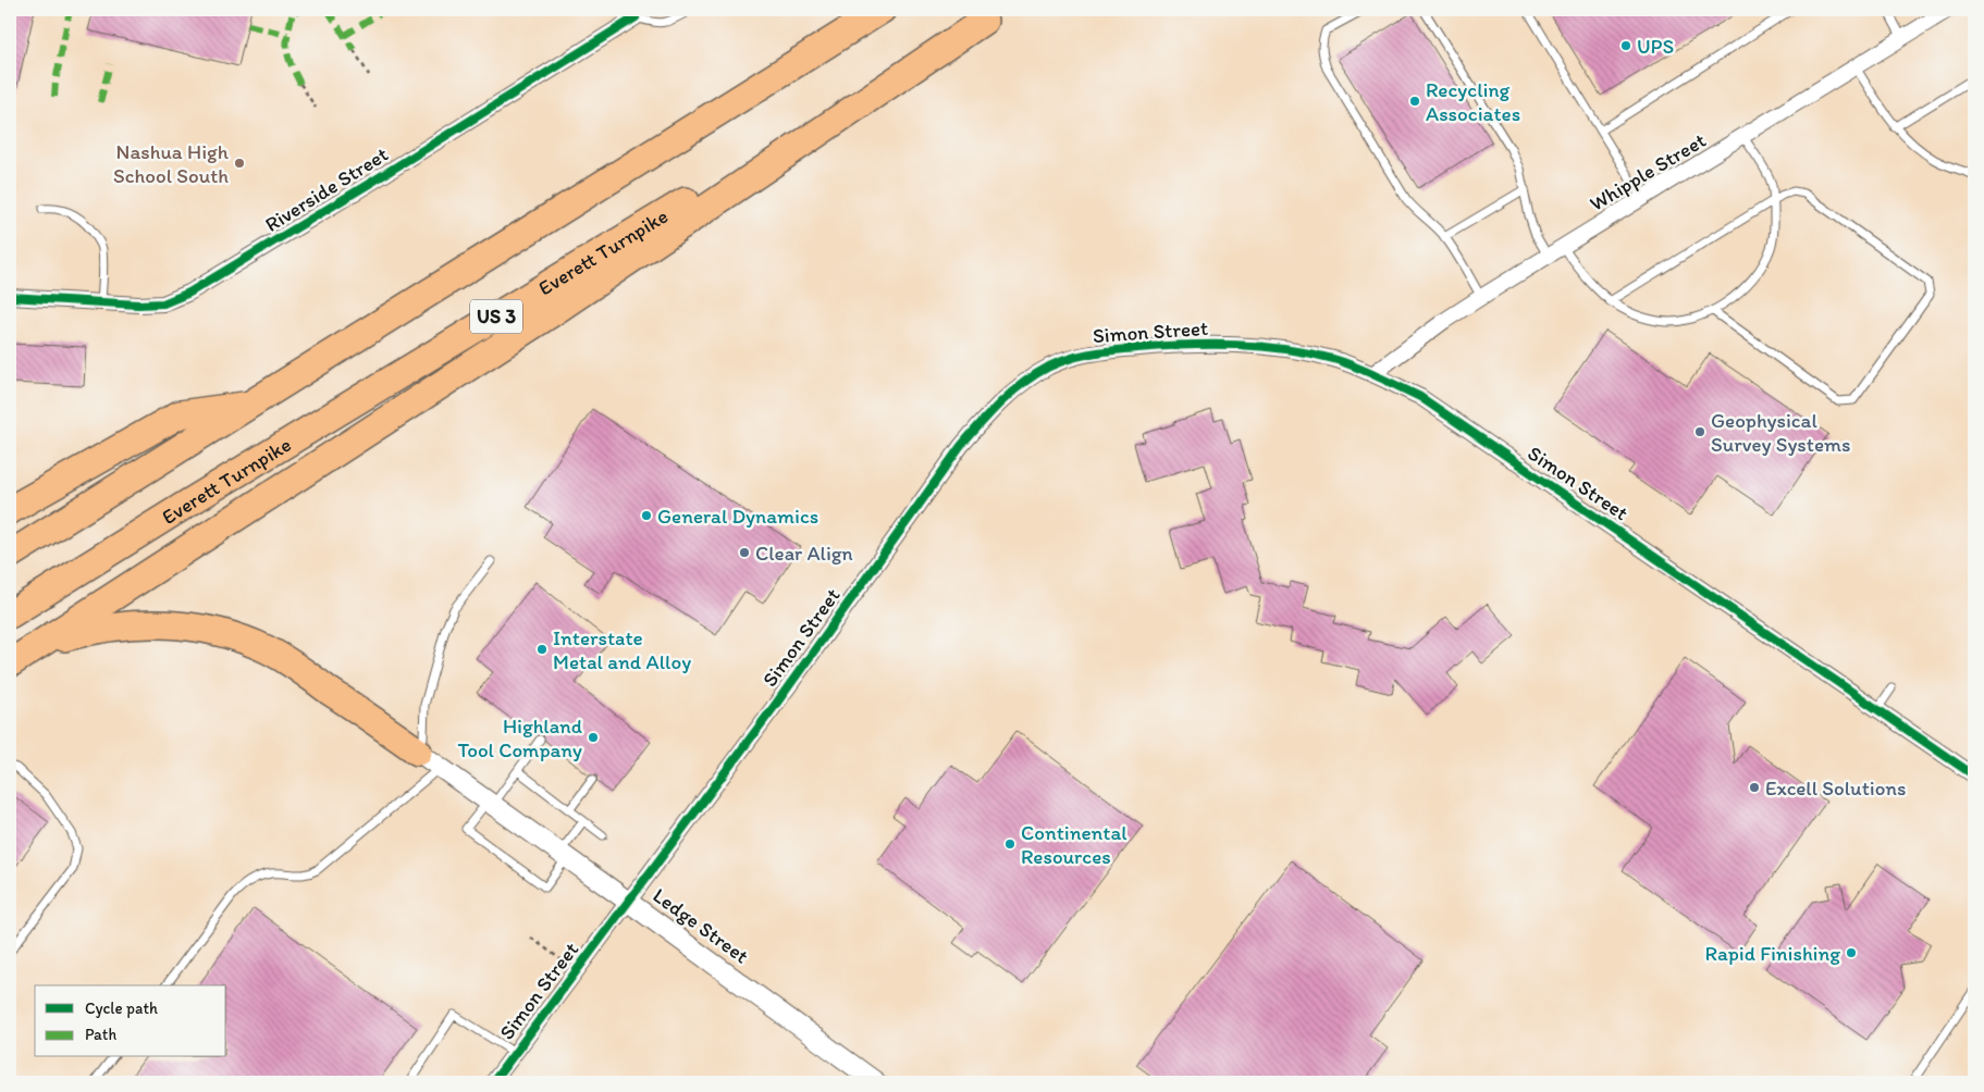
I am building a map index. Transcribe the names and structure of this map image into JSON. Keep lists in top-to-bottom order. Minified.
{"streets":{"highway":["Everett Turnpike","US 3"],"street":["Whipple Street","Riverside Street","Simon Street","Ledge Street"]},"crossings":[["Whipple Street","Simon Street"],["Simon Street","Ledge Street"]],"places":["UPS","Recycling Associates","Nashua High School South","Geophysical Survey Systems","General Dynamics","Clear Align","Interstate Metal and Alloy","Highland Tool Company","Excell Solutions","Continental Resources","Rapid Finishing"],"legend":["Cycle path","Path"]}
